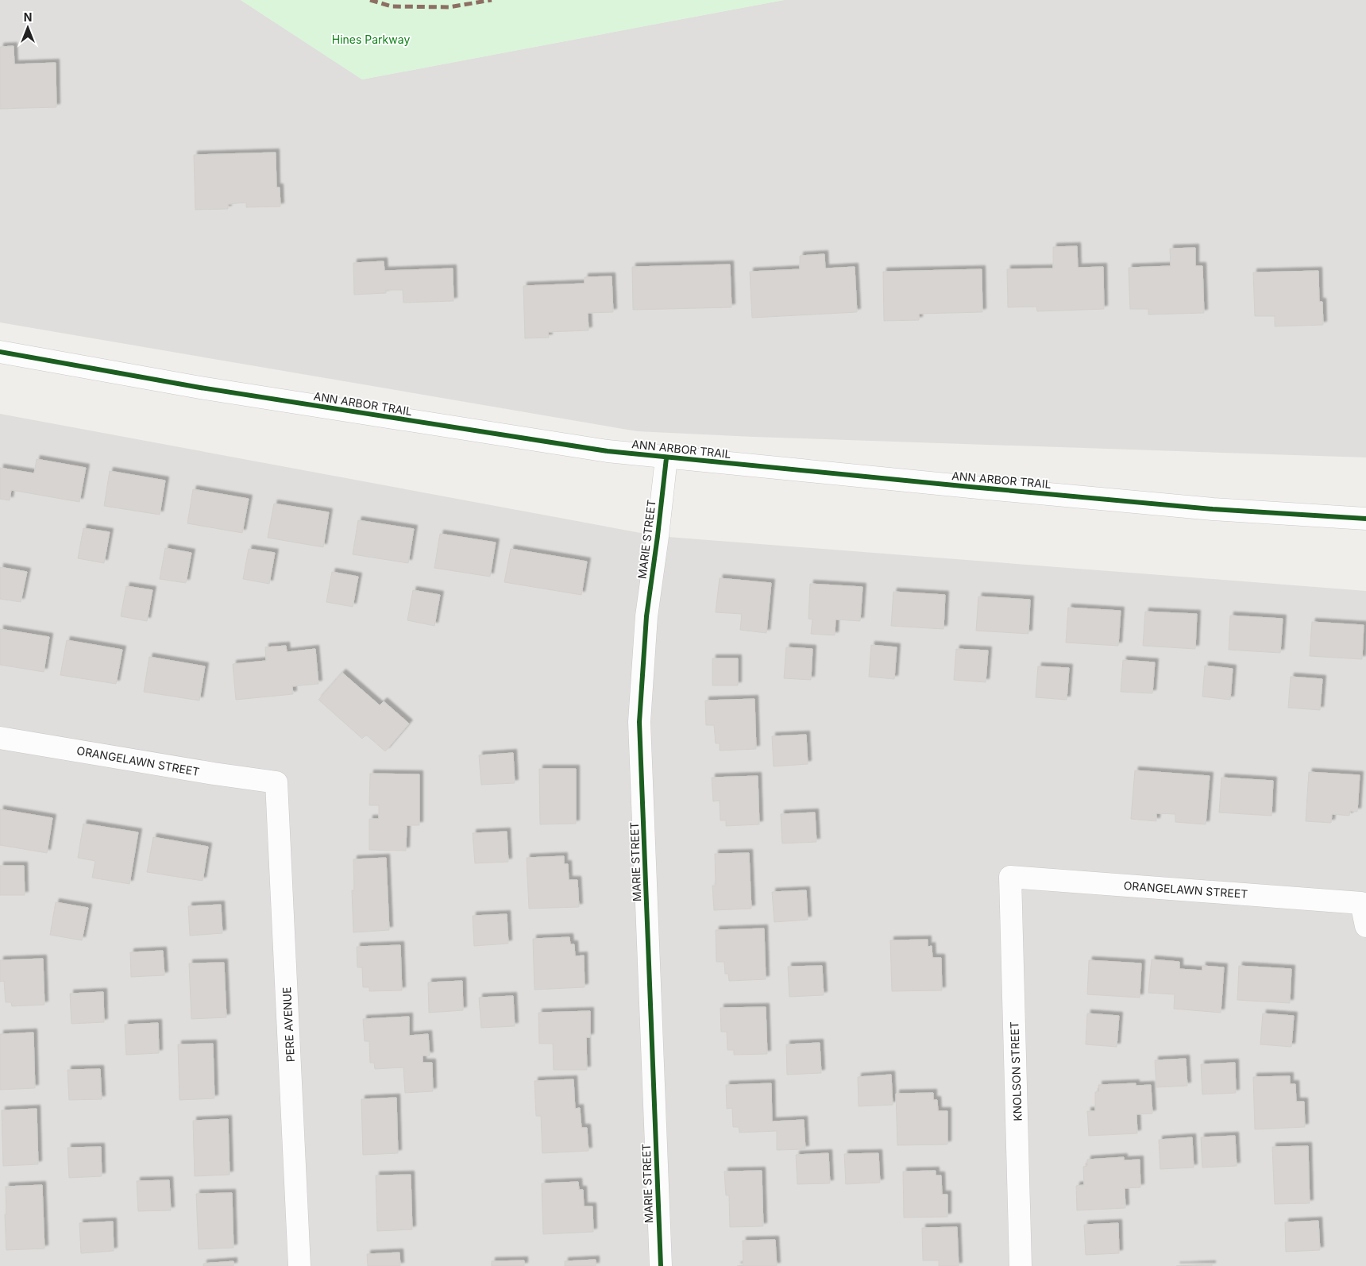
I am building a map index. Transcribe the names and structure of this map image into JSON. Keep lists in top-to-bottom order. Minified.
{"streets":{"street":["ANN ARBOR TRAIL","MARIE STREET","ORANGELAWN STREET","PERE AVENUE","KNOLSON STREET"]},"crossings":[["ANN ARBOR TRAIL","MARIE STREET"],["ORANGELAWN STREET","PERE AVENUE"],["ORANGELAWN STREET","KNOLSON STREET"]],"parks":["Hines Parkway"],"north":"top"}
